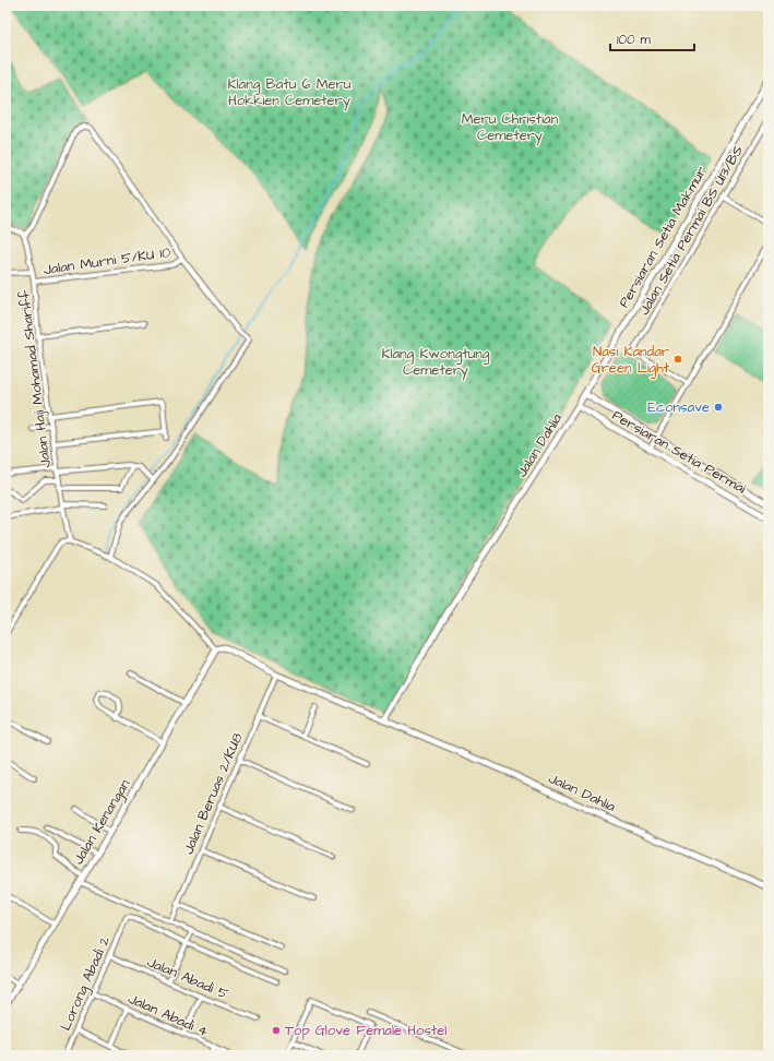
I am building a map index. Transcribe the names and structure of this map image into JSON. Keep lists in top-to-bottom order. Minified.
{"streets":{"street":["Jalan Setia Permai BS U13/BS","Persiaran Setia Makmur","Jalan Murni 5/KU 10","Jalan Haji Mohamad Shariff","Jalan Dahlia","Persiaran Setia Permai","Jalan Beruas 2/KU8","Jalan Kenangan","Jalan Abadi 5","Lorong Abadi 2","Jalan Abadi 4"]},"crossings":[["Persiaran Setia Makmur","Jalan Dahlia"],["Persiaran Setia Makmur","Persiaran Setia Permai"],["Jalan Murni 5/KU 10","Jalan Haji Mohamad Shariff"],["Jalan Dahlia","Persiaran Setia Permai"],["Jalan Dahlia","Jalan Beruas 2/KU8"],["Jalan Dahlia","Jalan Kenangan"],["Jalan Abadi 5","Lorong Abadi 2"],["Lorong Abadi 2","Jalan Abadi 4"]],"parks":["Klang Batu 6 Meru Hokkien Cemetery","Meru Christian Cemetery","Klang Kwongtung Cemetery"],"places":["Nasi Kandar Green Light","Econsave","Top Glove Female Hostel"],"scale_bar":"100 m"}
